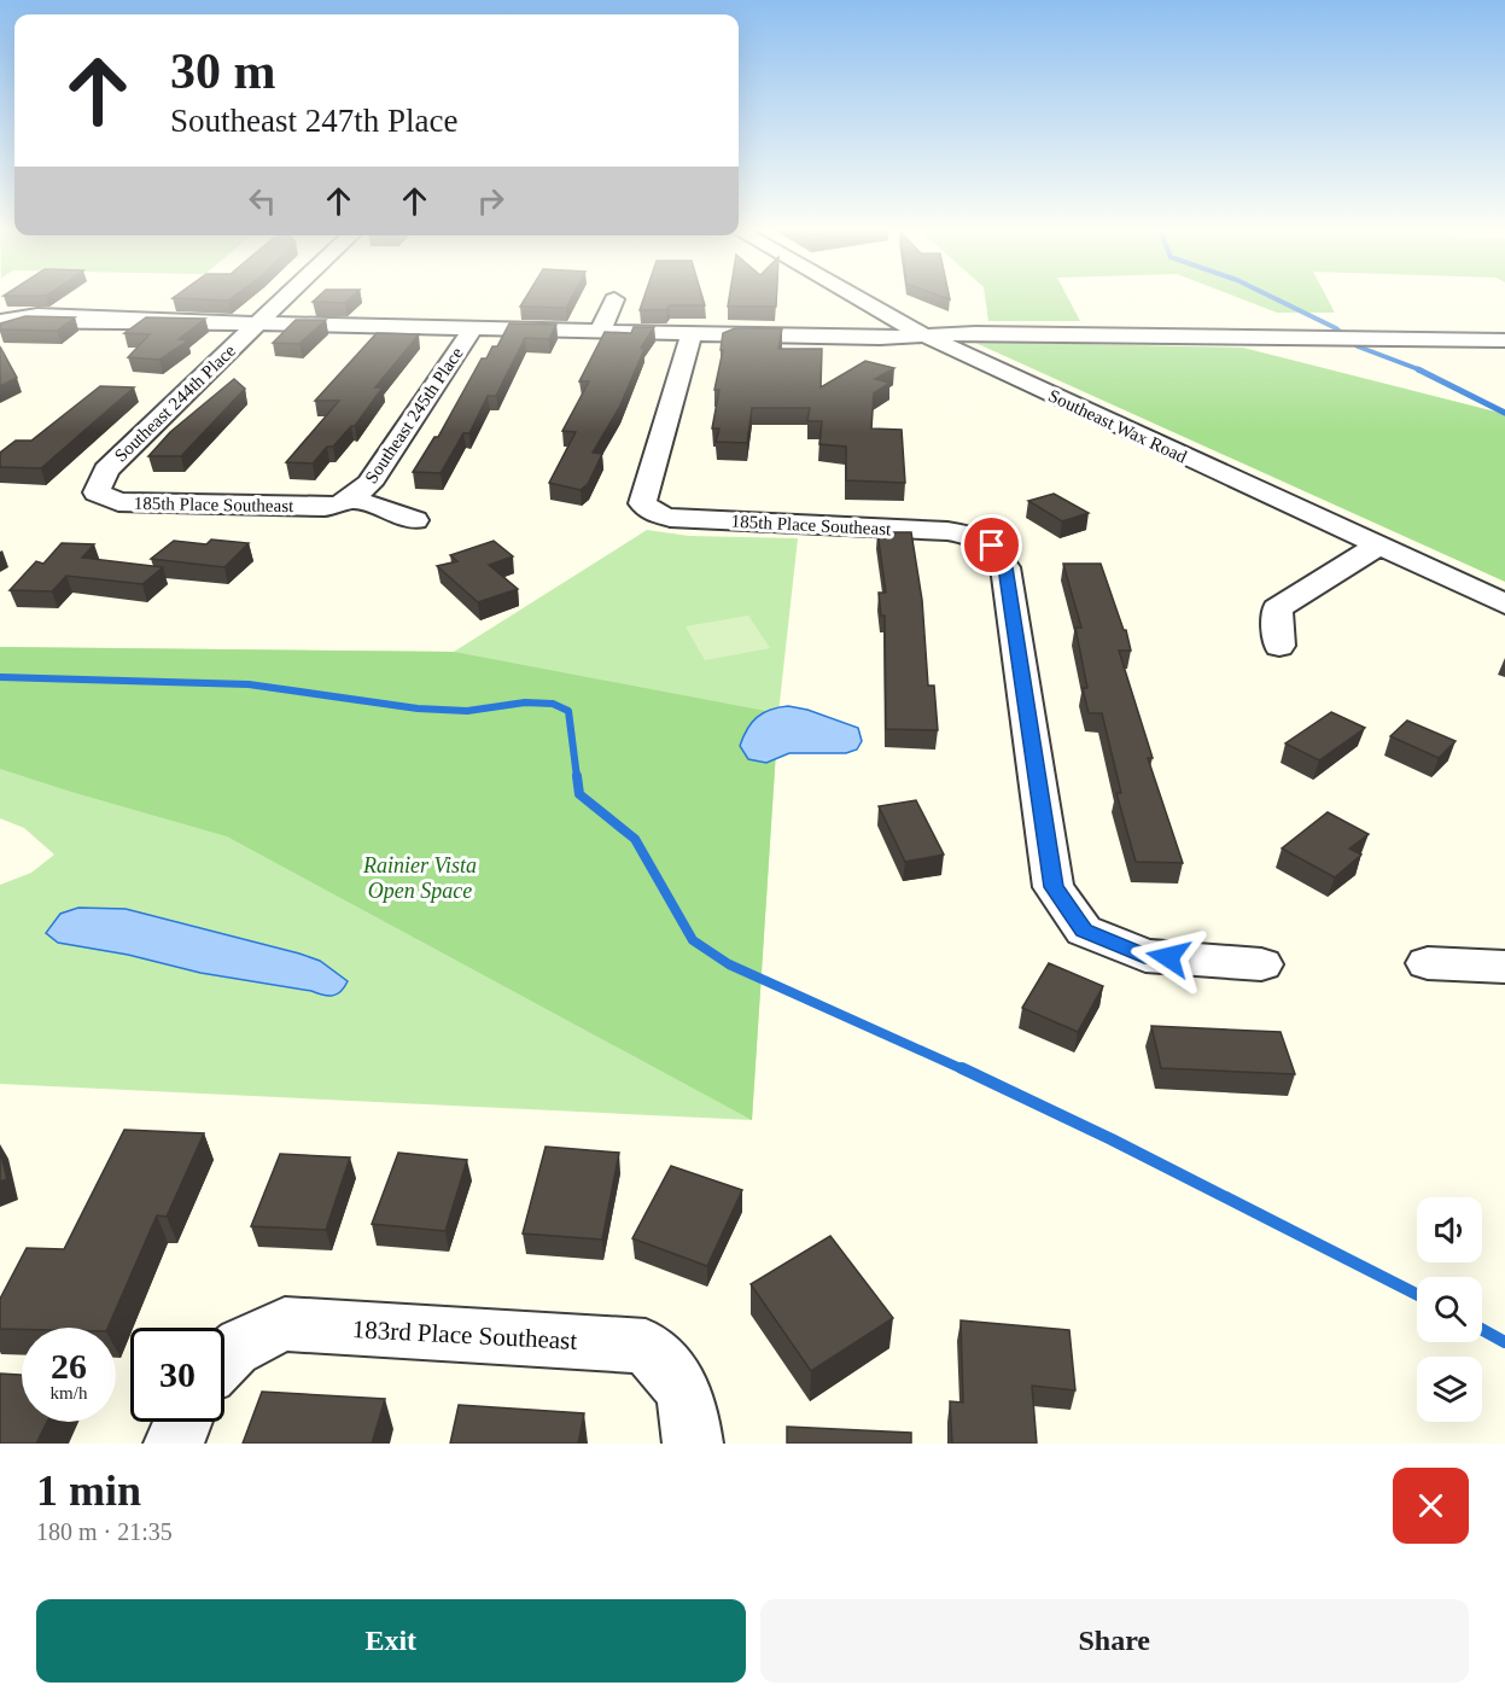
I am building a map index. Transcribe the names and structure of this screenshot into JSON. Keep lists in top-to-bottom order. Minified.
{"streets":{"street":["Southeast 244th Place","Southeast 245th Place","Southeast Wax Road","185th Place Southeast","183rd Place Southeast"]},"crossings":[["Southeast 244th Place","185th Place Southeast"],["Southeast 245th Place","185th Place Southeast"]],"parks":["Rainier Vista Open Space"],"page":{"turn":["30 m","Southeast 247th Place"],"speed":"26 km/h","limit":"30","heading":["1 min","180 m · 21:35"],"buttons":["Exit","Share"]}}
